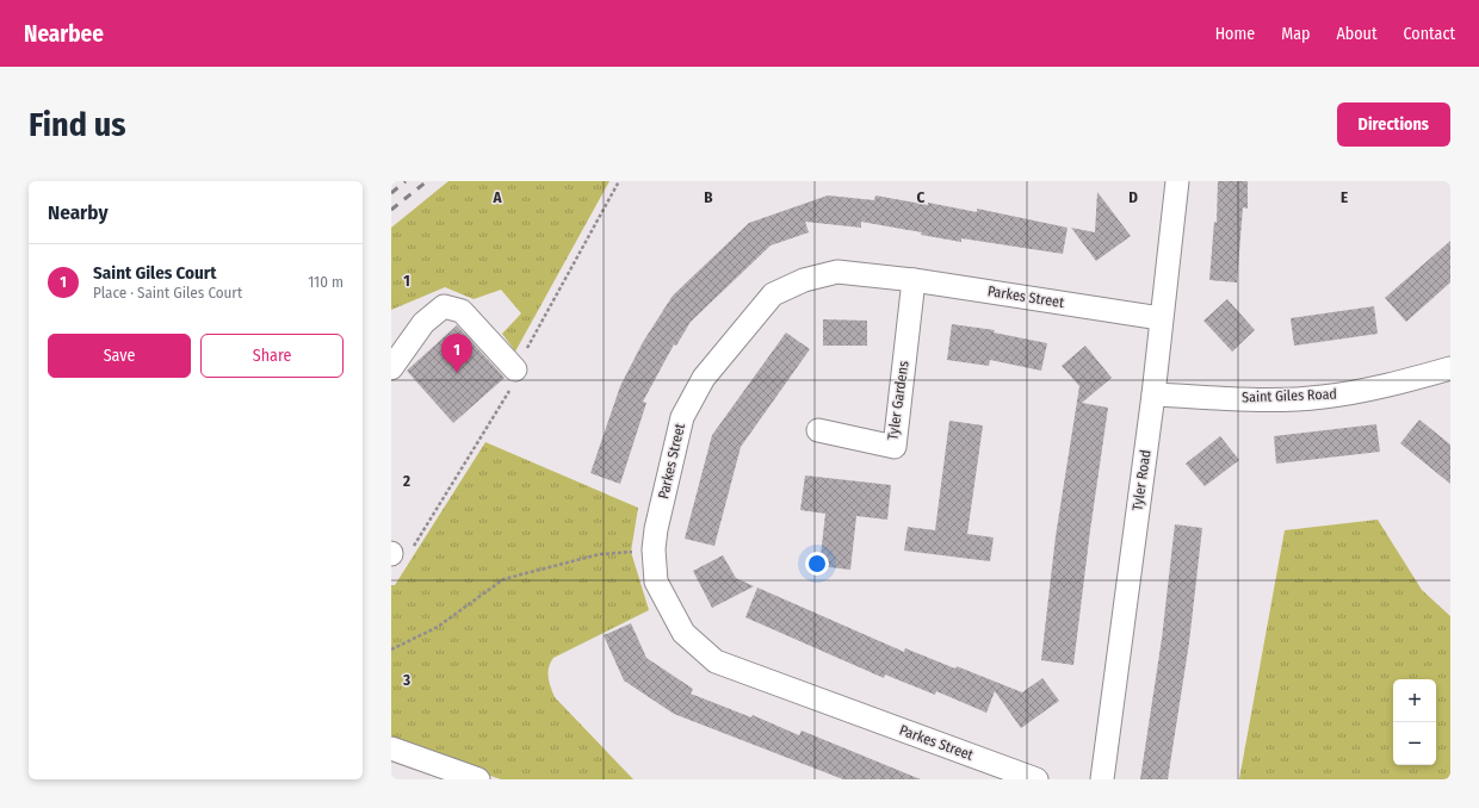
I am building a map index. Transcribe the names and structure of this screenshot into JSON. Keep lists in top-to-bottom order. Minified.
{"streets":{"street":["Parkes Street","Saint Giles Road","Tyler Gardens","Tyler Road"]},"crossings":[["Parkes Street","Tyler Gardens"],["Parkes Street","Tyler Road"],["Saint Giles Road","Tyler Road"]],"page":{"header":"Nearbee","nav":["Home","Map","About","Contact"],"buttons":["Directions",["Save","Share"]],"title":"Find us","heading":"Nearby","list":[{"mark":"1","name":"Saint Giles Court","note":"Place · Saint Giles Court","value":"110 m"}],"pins":"1","map_buttons":["+","−"]},"grid":{"columns":["A","B","C","D","E"],"rows":["1","2","3"]}}
